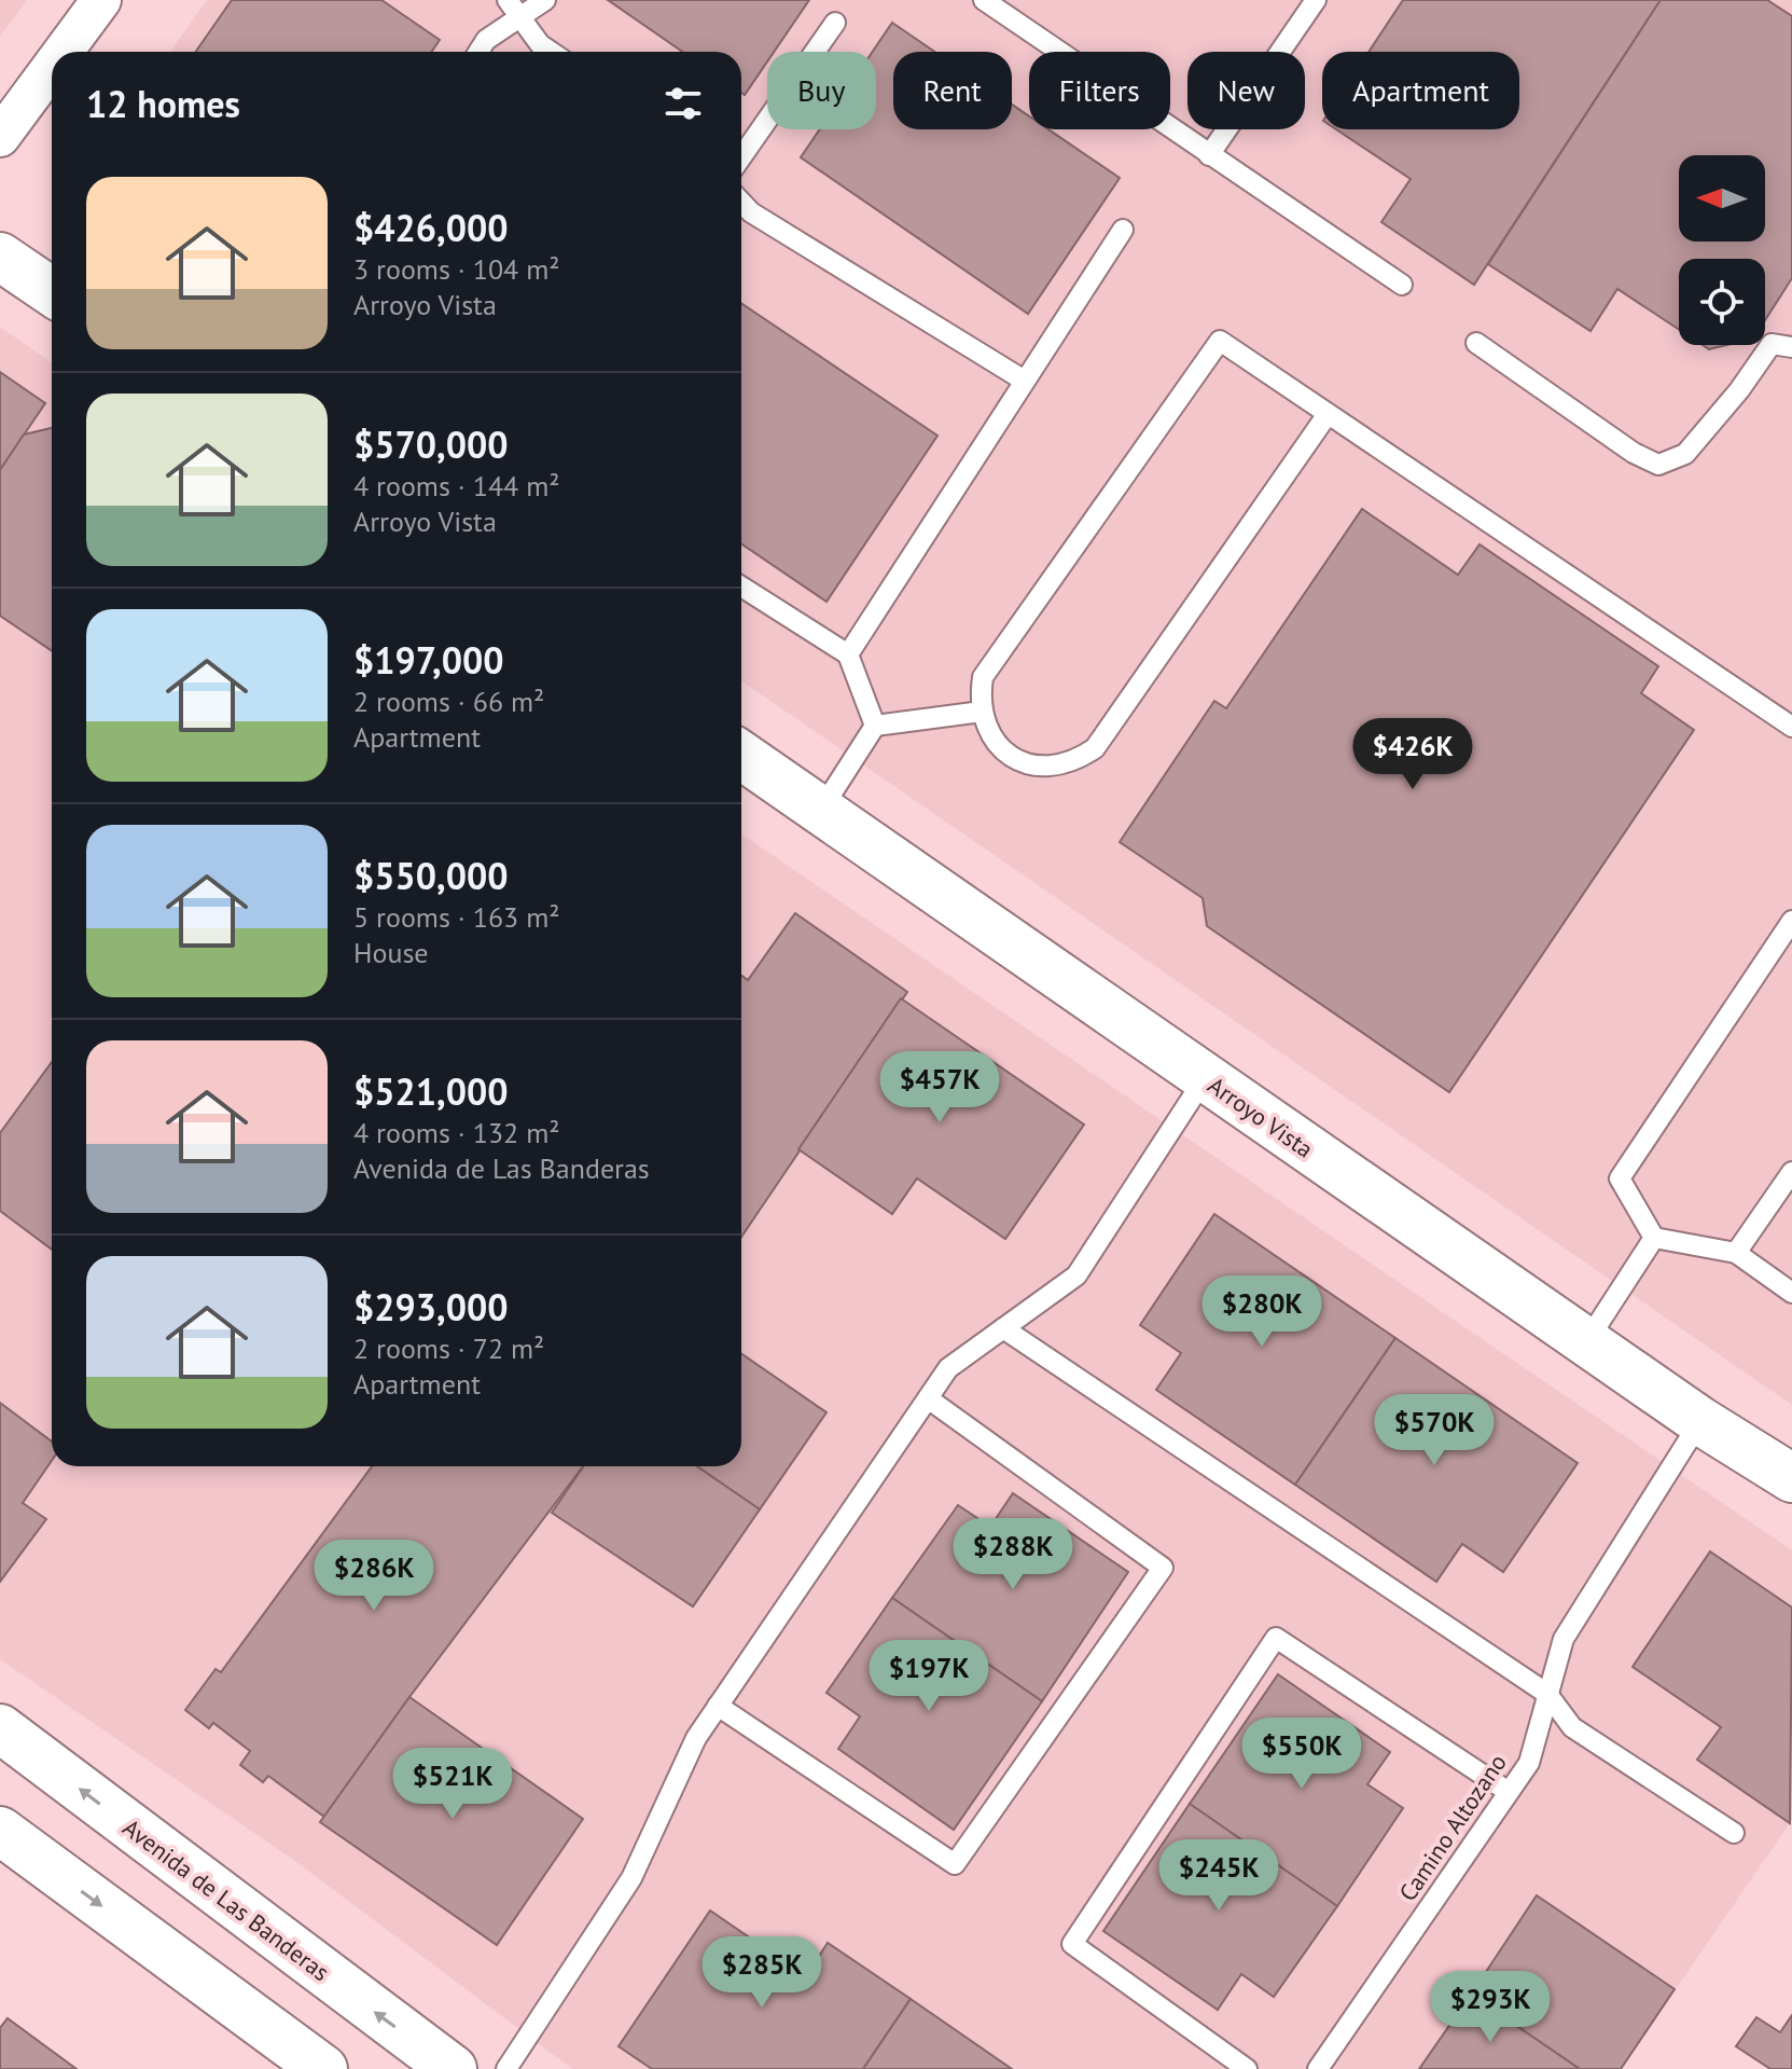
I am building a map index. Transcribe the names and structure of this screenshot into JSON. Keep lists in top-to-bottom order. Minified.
{"streets":{"main road":["Arroyo Vista","Avenida de Las Banderas"],"lane":["Camino Altozano"]},"crossings":[["Arroyo Vista","Camino Altozano"]],"north":"left","page":{"chip":["Buy","Rent","Filters","New","Apartment"],"heading":"12 homes","list":[{"name":"$426,000","note":"3 rooms · 104 m² · Arroyo Vista"},{"name":"$570,000","note":"4 rooms · 144 m² · Arroyo Vista"},{"name":"$197,000","note":"2 rooms · 66 m² · Apartment"},{"name":"$550,000","note":"5 rooms · 163 m² · House"},{"name":"$521,000","note":"4 rooms · 132 m² · Avenida de Las Banderas"},{"name":"$293,000","note":"2 rooms · 72 m² · Apartment"}],"price":["$426K","$457K","$280K","$570K","$288K","$286K","$197K","$550K","$521K","$245K","$285K","$293K"]}}
